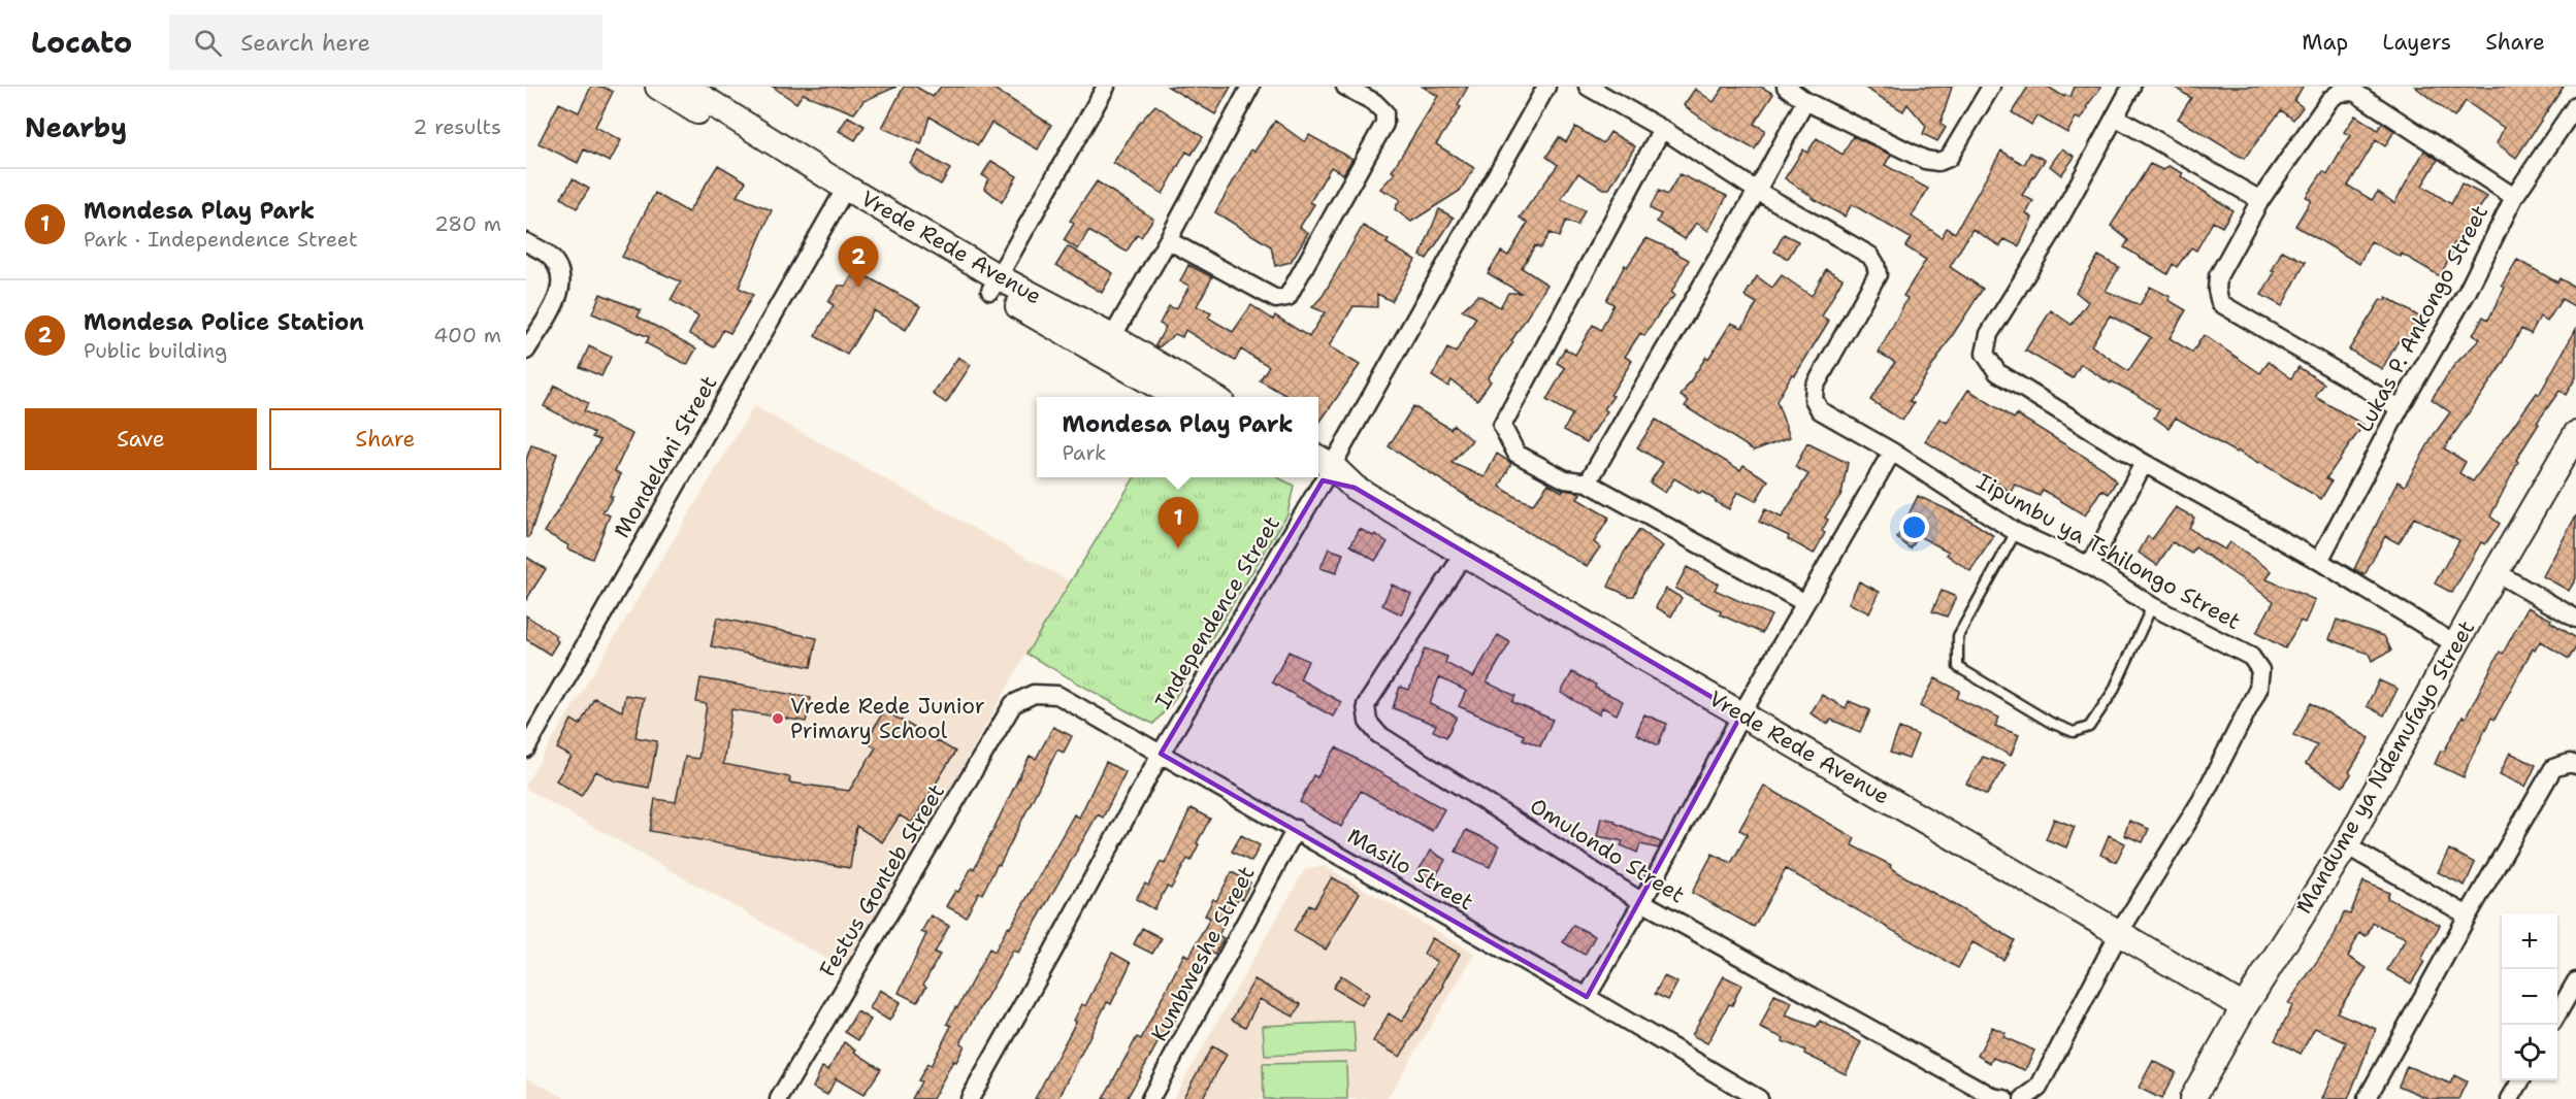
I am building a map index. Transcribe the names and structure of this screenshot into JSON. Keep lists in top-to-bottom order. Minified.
{"streets":{"street":["Vrede Rede Avenue","Lukas P. Ankongo Street","Mondelani Street","Iipumbu ya Tshilongo Street","Independence Street","Mandume ya Ndemufayo Street","Omulondo Street","Masilo Street","Festus Gonteb Street","Kumbweshe Street"]},"crossings":[["Vrede Rede Avenue","Mondelani Street"],["Vrede Rede Avenue","Iipumbu ya Tshilongo Street"],["Vrede Rede Avenue","Independence Street"],["Vrede Rede Avenue","Mandume ya Ndemufayo Street"],["Vrede Rede Avenue","Omulondo Street"],["Independence Street","Masilo Street"],["Masilo Street","Festus Gonteb Street"],["Masilo Street","Kumbweshe Street"]],"places":["Vrede Rede Junior Primary School"],"page":{"header":"Locato","search":"Search here","nav":["Map","Layers","Share"],"heading":["Nearby","2 results"],"list":[{"mark":"1","name":"Mondesa Play Park","note":"Park · Independence Street","value":"280 m"},{"mark":"2","name":"Mondesa Police Station","note":"Public building","value":"400 m"}],"pins":["2","1"],"buttons":["Save","Share"],"popup":["Mondesa Play Park","Park"],"map_buttons":["+","−"]}}
